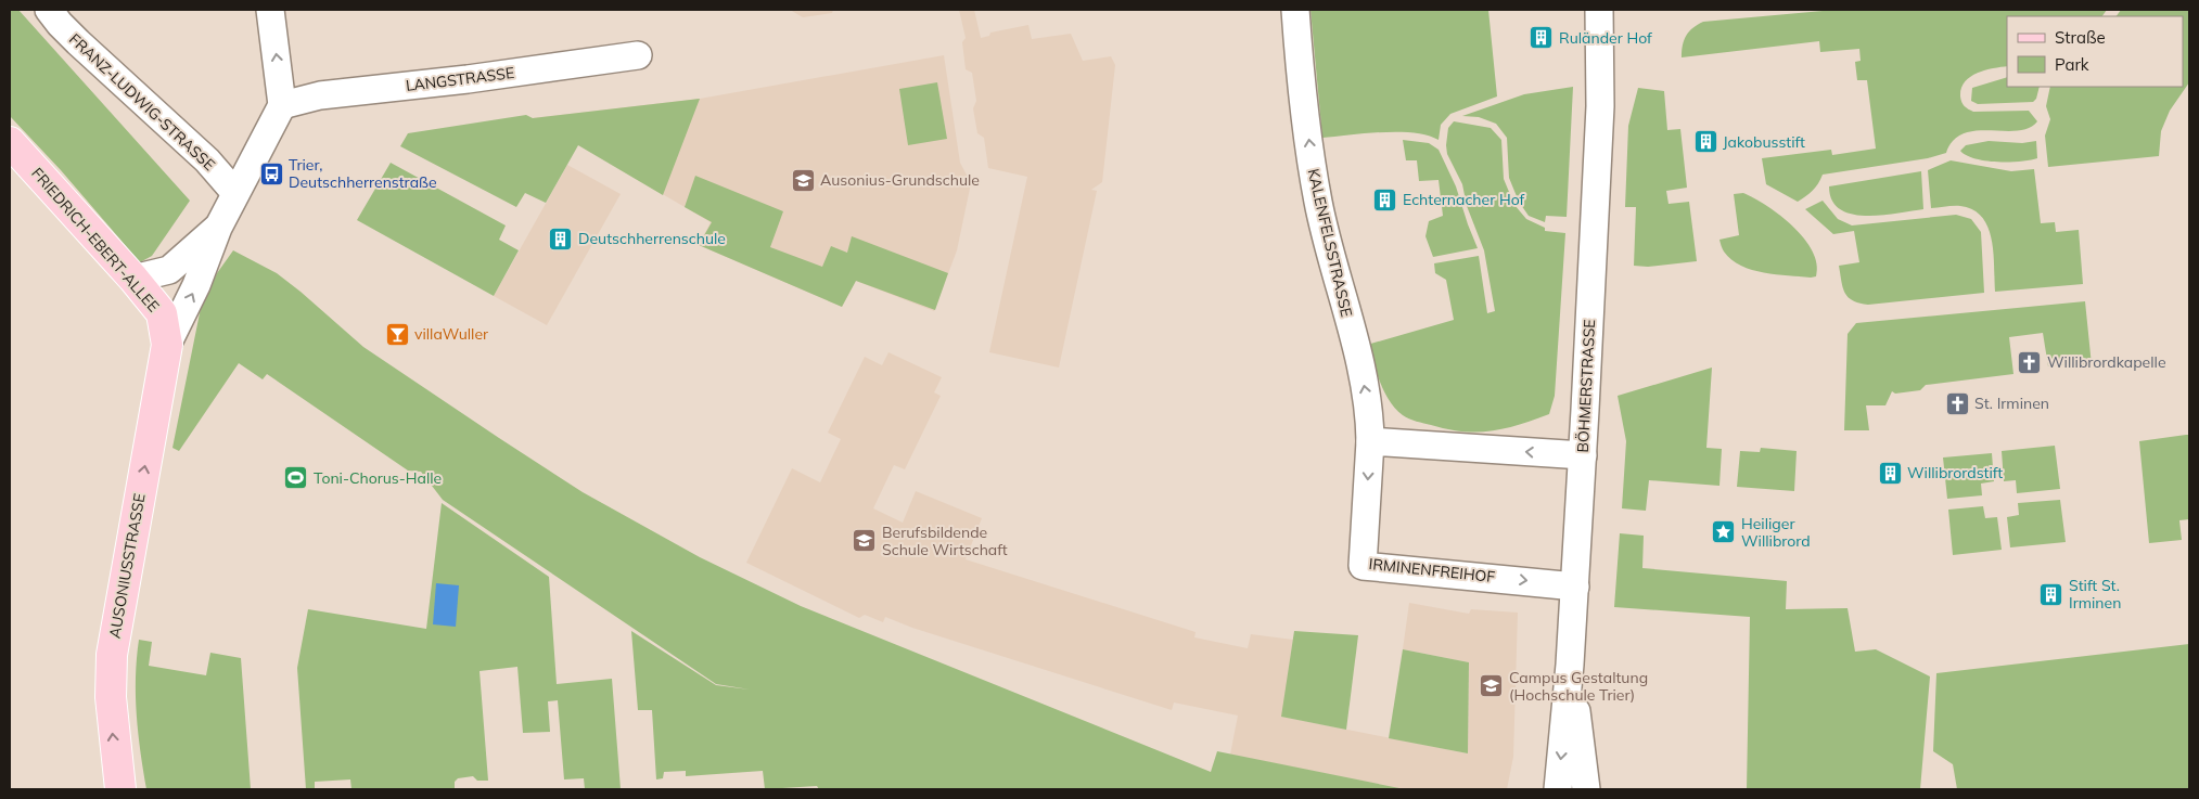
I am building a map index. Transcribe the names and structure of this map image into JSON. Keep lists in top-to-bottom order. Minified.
{"streets":{"main road":["FRIEDRICH-EBERT-ALLEE","AUSONIUSSTRASSE"],"street":["LANGSTRASSE","FRANZ-LUDWIG-STRASSE","KALENFELSSTRASSE","BÖHMERSTRASSE","IRMINENFREIHOF"]},"crossings":[["FRIEDRICH-EBERT-ALLEE","AUSONIUSSTRASSE"],["KALENFELSSTRASSE","IRMINENFREIHOF"],["BÖHMERSTRASSE","IRMINENFREIHOF"]],"one_way":["KALENFELSSTRASSE","AUSONIUSSTRASSE"],"places":{"building":["Ruländer Hof","Jakobusstift","Echternacher Hof","Deutschherrenschule","Willibrordstift","Stift St. Irminen"],"bus stop":["Trier, Deutschherrenstraße"],"school or university":["Ausonius-Grundschule","Berufsbildende Schule Wirtschaft","Campus Gestaltung (Hochschule Trier)"],"bar":["villaWuller"],"church":["Willibrordkapelle","St. Irminen"],"sports":["Toni-Chorus-Halle"],"place":["Heiliger Willibrord"]},"legend":["Straße","Park"]}
